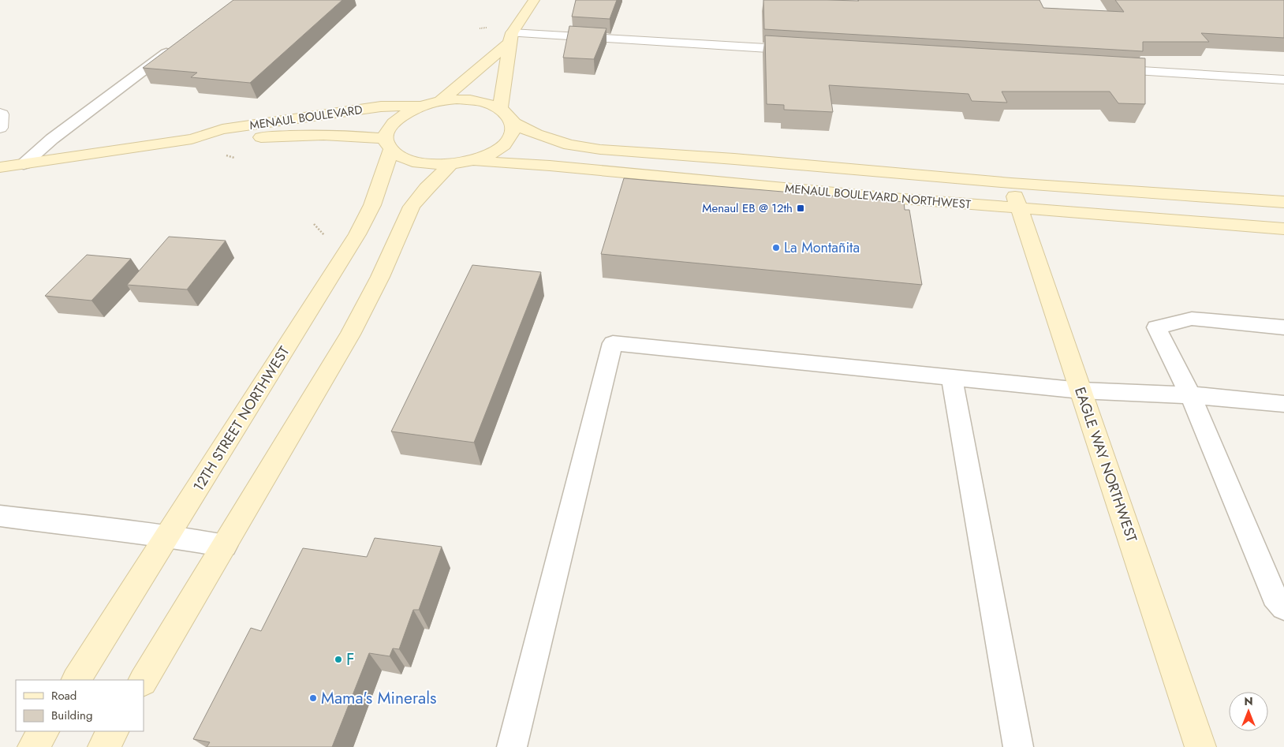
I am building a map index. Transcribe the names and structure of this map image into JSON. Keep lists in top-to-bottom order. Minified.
{"streets":{"main road":["MENAUL BOULEVARD","MENAUL BOULEVARD NORTHWEST","12TH STREET NORTHWEST","EAGLE WAY NORTHWEST"]},"crossings":[["MENAUL BOULEVARD","12TH STREET NORTHWEST"],["MENAUL BOULEVARD NORTHWEST","EAGLE WAY NORTHWEST"]],"places":{"transit":["Menaul EB @ 12th"],"other":["La Montañita","F","Mama's Minerals"]},"legend":["Road","Building"],"north":"top"}
